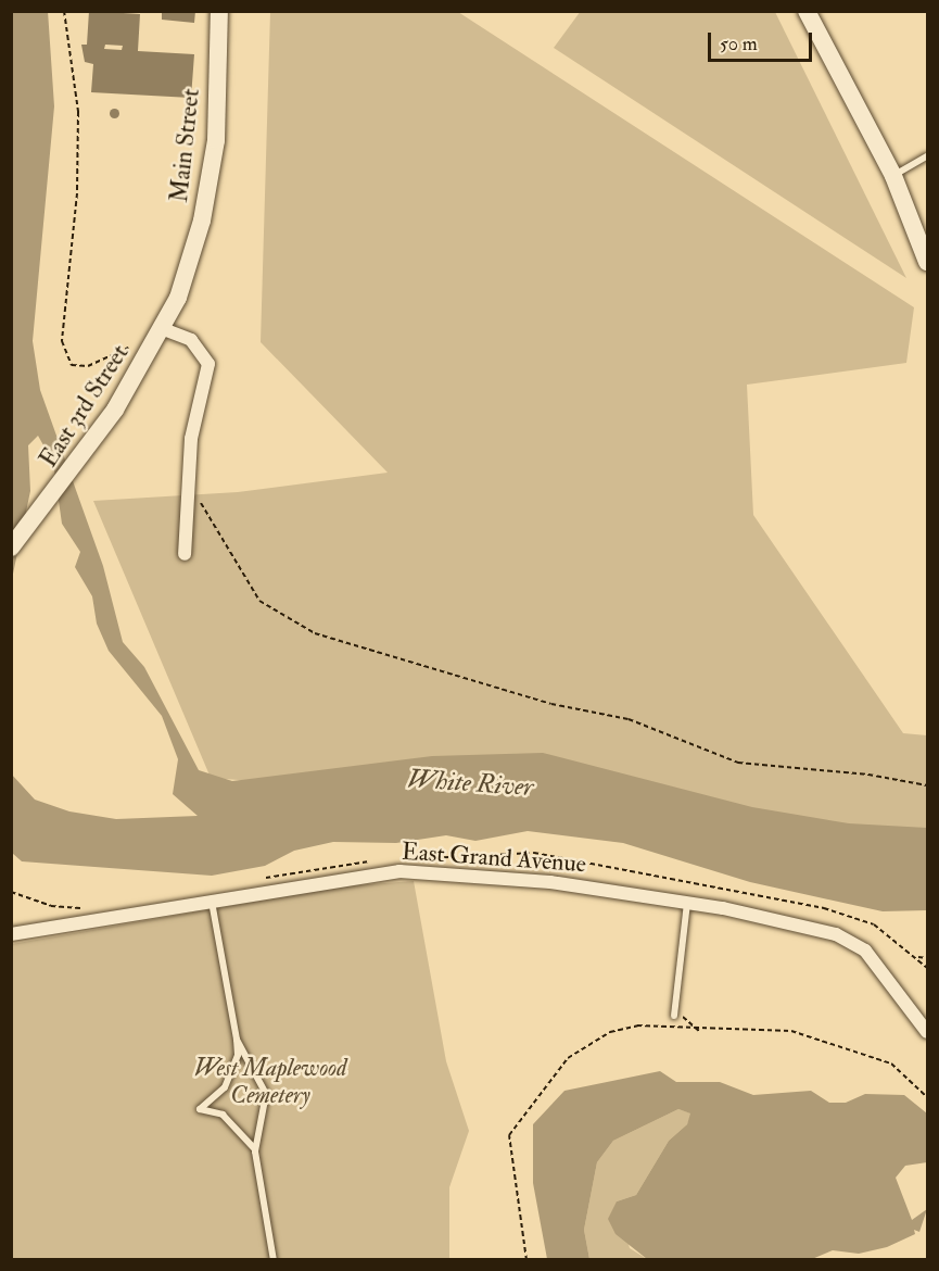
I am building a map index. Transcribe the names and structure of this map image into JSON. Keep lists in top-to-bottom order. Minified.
{"streets":{"main road":["Main Street","East 3rd Street"],"street":["East Grand Avenue"]},"crossings":[["Main Street","East 3rd Street"]],"water":["White River"],"parks":["West Maplewood Cemetery"],"scale_bar":"50 m"}
